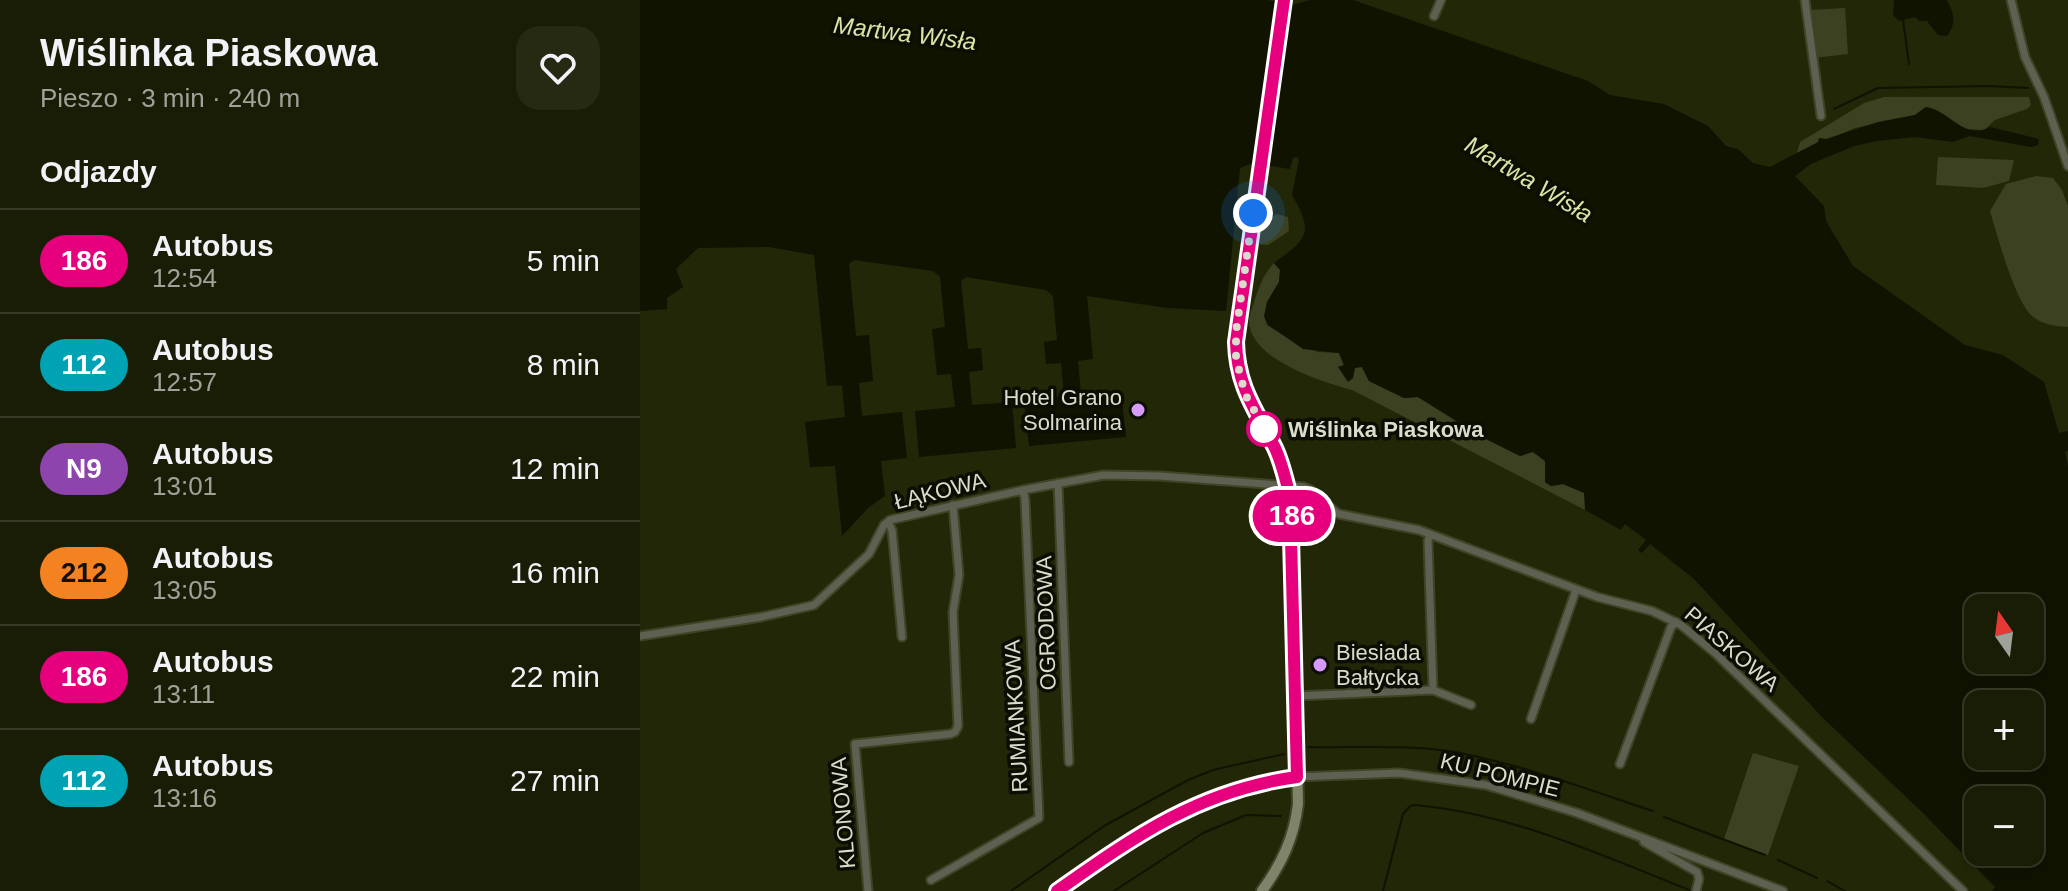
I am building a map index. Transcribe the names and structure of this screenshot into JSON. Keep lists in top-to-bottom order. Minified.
{"streets":{"street":["ŁĄKOWA","OGRODOWA","PIASKOWA","RUMIANKOWA","KU POMPIE","KLONOWA"]},"crossings":[["ŁĄKOWA","OGRODOWA"],["ŁĄKOWA","PIASKOWA"],["ŁĄKOWA","RUMIANKOWA"],["ŁĄKOWA","KLONOWA"]],"water":["Martwa Wisła"],"places":["Hotel Grano Solmarina","Wiślinka Piaskowa","Biesiada Bałtycka"],"lines":["bus line 186"],"north":"top","page":{"heading":[["Wiślinka Piaskowa","Pieszo · 3 min · 240 m"],"Odjazdy"],"on_map":"186","list":[{"mark":"186","name":"Autobus","note":"12:54","value":"5 min"},{"mark":"112","name":"Autobus","note":"12:57","value":"8 min"},{"mark":"N9","name":"Autobus","note":"13:01","value":"12 min"},{"mark":"212","name":"Autobus","note":"13:05","value":"16 min"},{"mark":"186","name":"Autobus","note":"13:11","value":"22 min"},{"mark":"112","name":"Autobus","note":"13:16","value":"27 min"}],"map_buttons":["+","−"]}}
